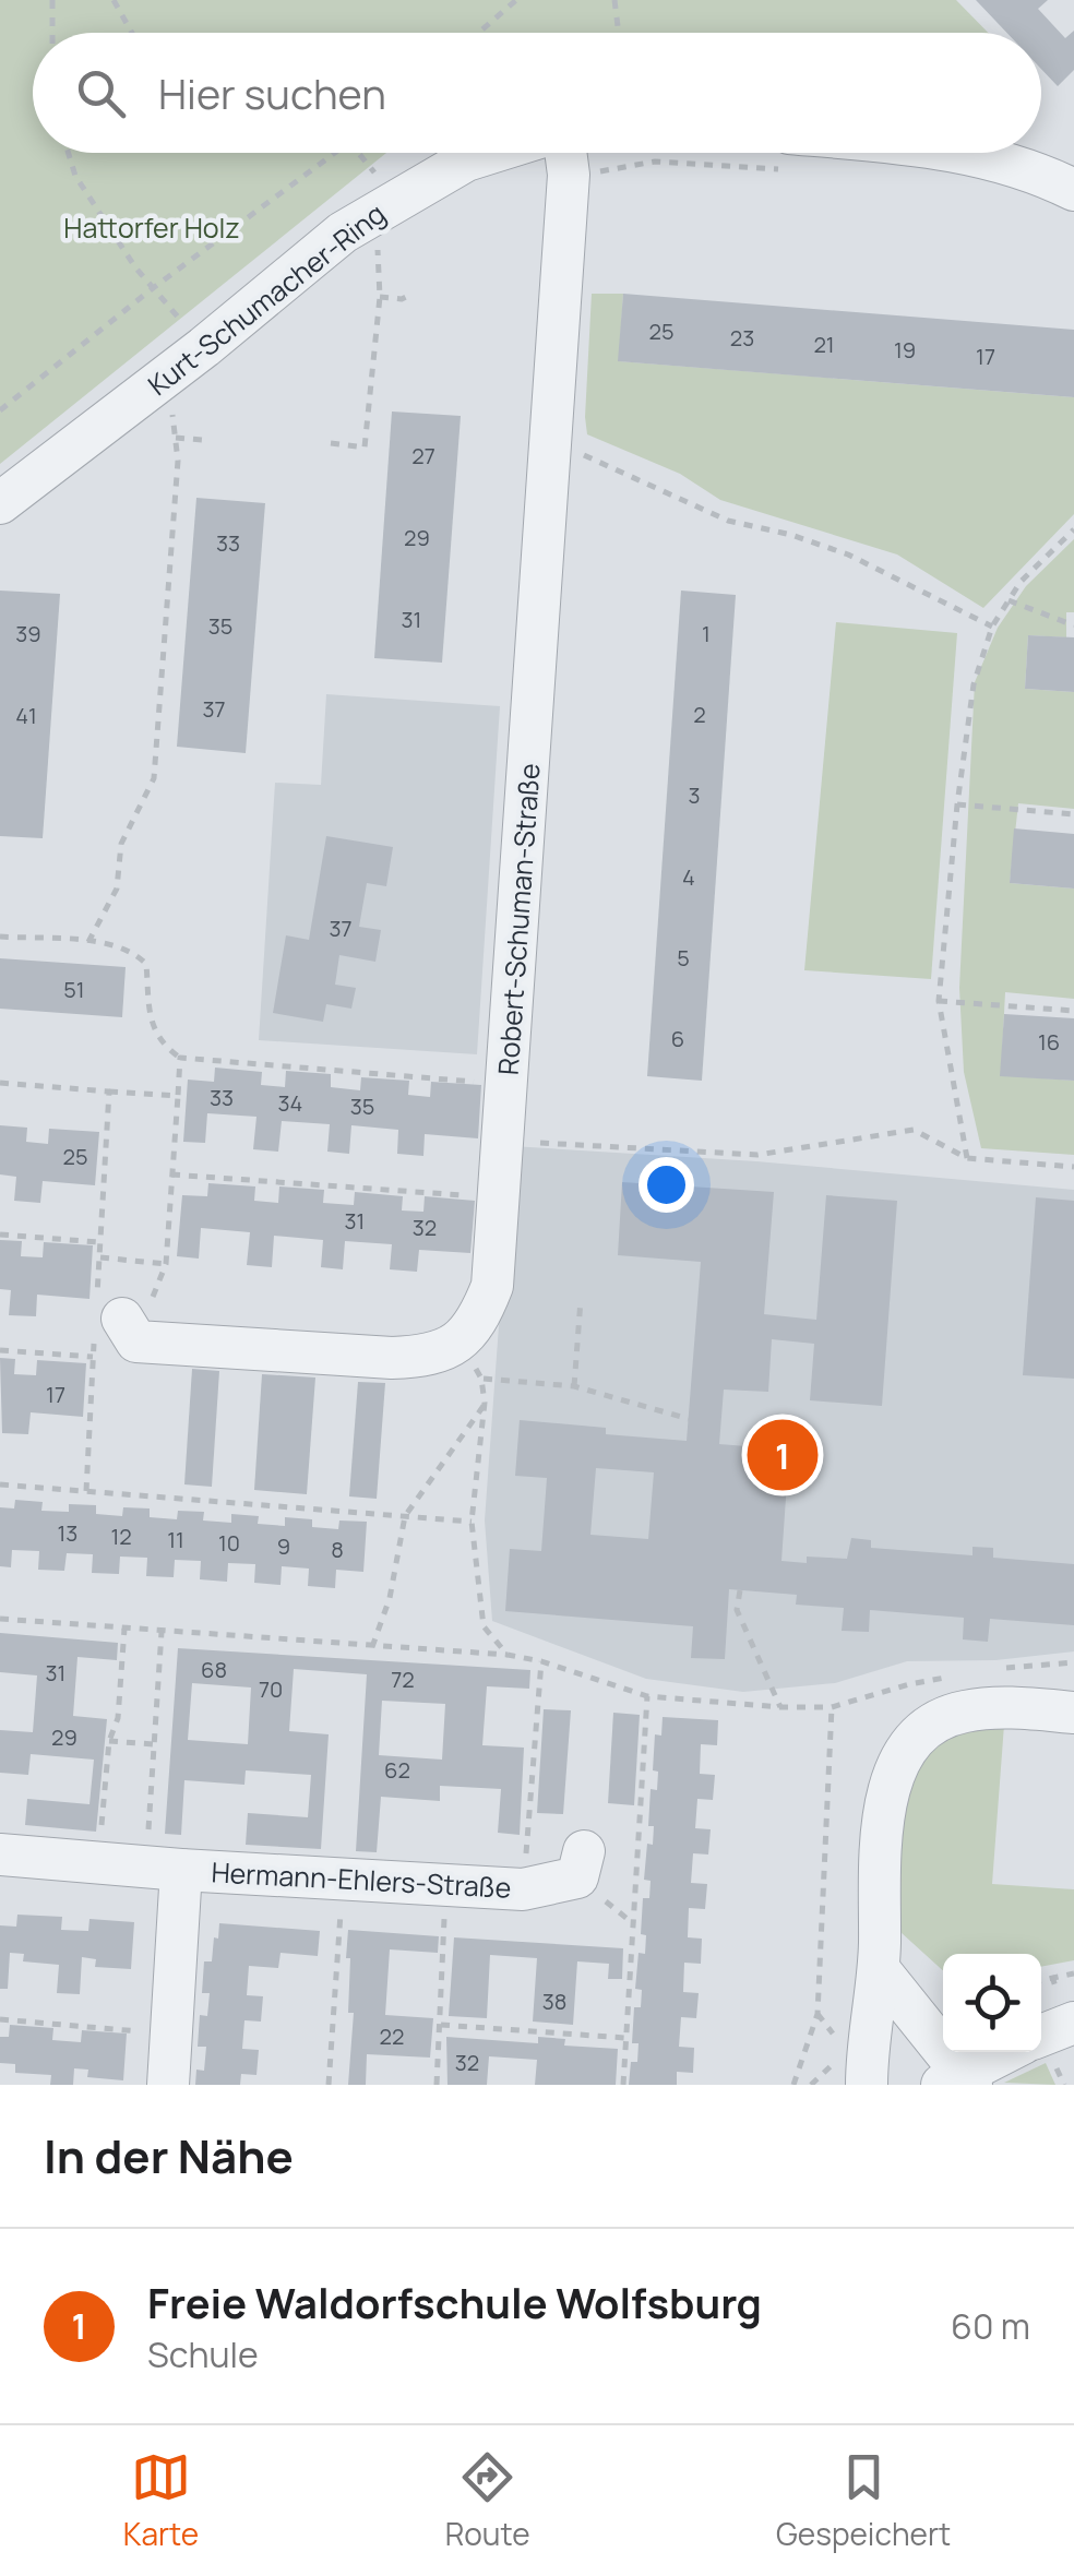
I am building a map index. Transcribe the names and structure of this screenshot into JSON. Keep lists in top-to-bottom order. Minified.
{"streets":{"street":["Kurt-Schumacher-Ring","Robert-Schuman-Straße","Hermann-Ehlers-Straße"]},"parks":["Hattorfer Holz"],"house_numbers":["25","23","21","19","17","27","29","33","31","35","39","1","37","2","41","3","4","37","5","51","6","16","33","34","35","25","31","32","17","13","12","11","10","9","8","68","31","72","70","29","62","38","22","32"],"page":{"search":"Hier suchen","pins":"1","heading":"In der Nähe","list":[{"mark":"1","name":"Freie Waldorfschule Wolfsburg","note":"Schule","value":"60 m"}],"nav":["Karte","Route","Gespeichert"]}}
